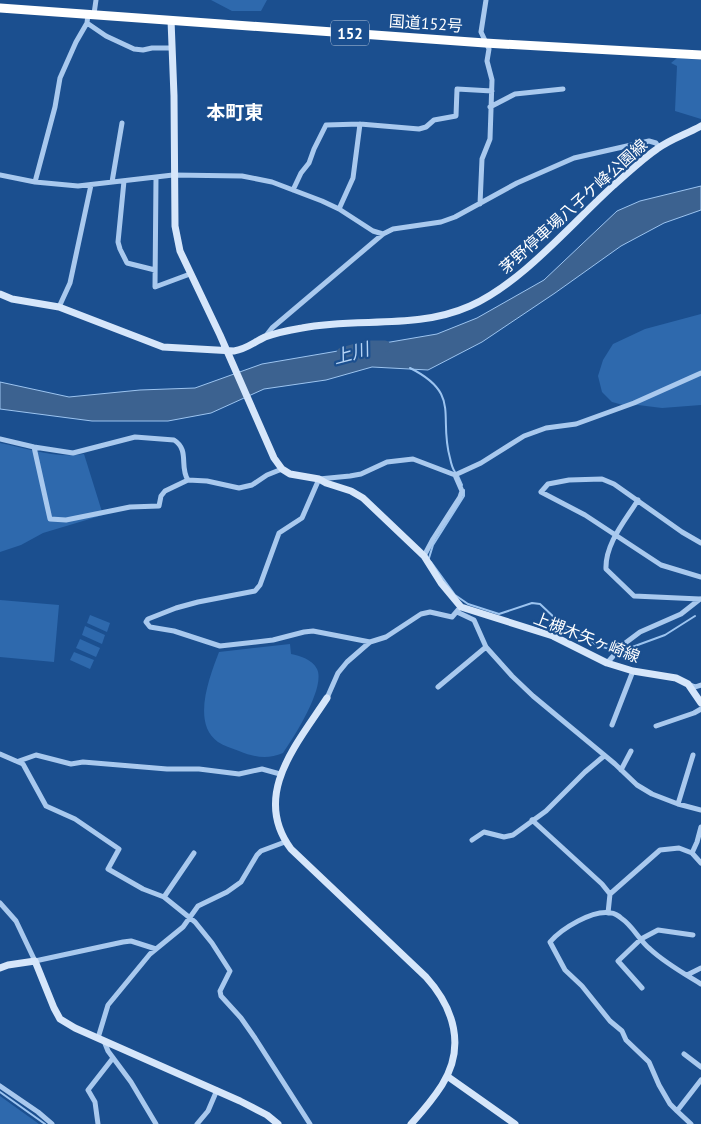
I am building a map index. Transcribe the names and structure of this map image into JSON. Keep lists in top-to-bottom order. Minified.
{"streets":{"highway":["国道152号","152"],"main road":["茅野停車場八子ケ峰公園線","上槻木矢ヶ崎線"]},"districts":["本町東"],"water":["上川"]}
